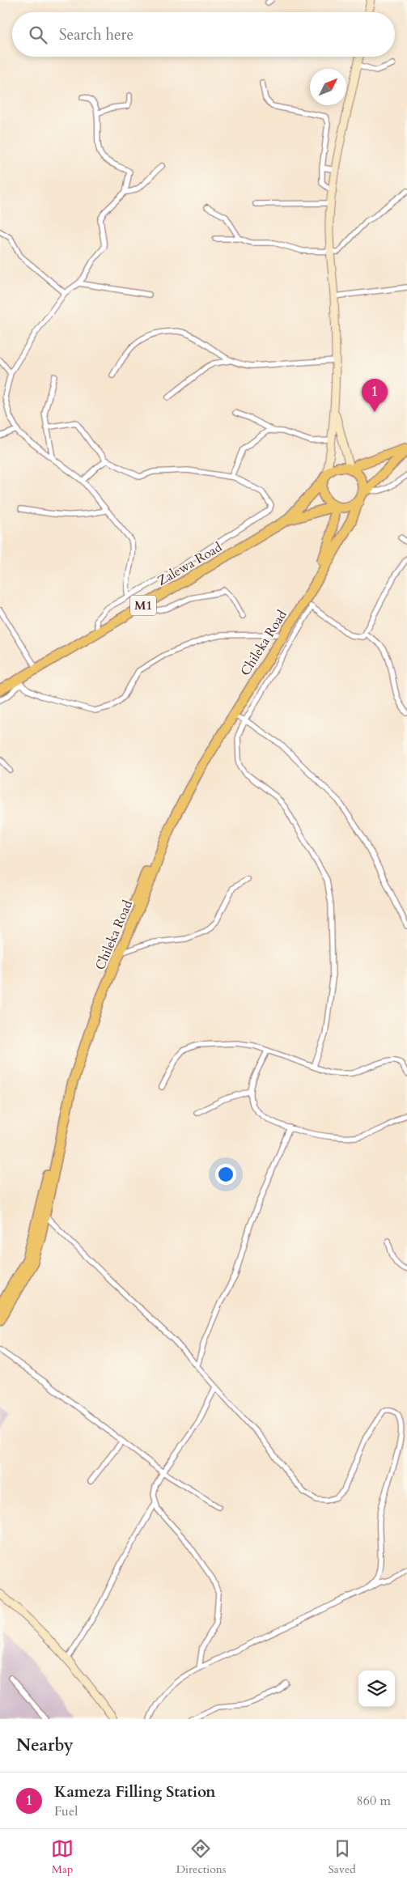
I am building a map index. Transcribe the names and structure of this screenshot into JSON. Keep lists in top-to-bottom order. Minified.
{"streets":{"highway":["Zalewa Road","M1","Chileka Road"]},"crossings":[["Zalewa Road","M1"],["Zalewa Road","Chileka Road"],["M1","Chileka Road"]],"north":"top right","page":{"search":"Search here","pins":"1","heading":"Nearby","list":[{"mark":"1","name":"Kameza Filling Station","note":"Fuel","value":"860 m"}],"nav":["Map","Directions","Saved"]}}
